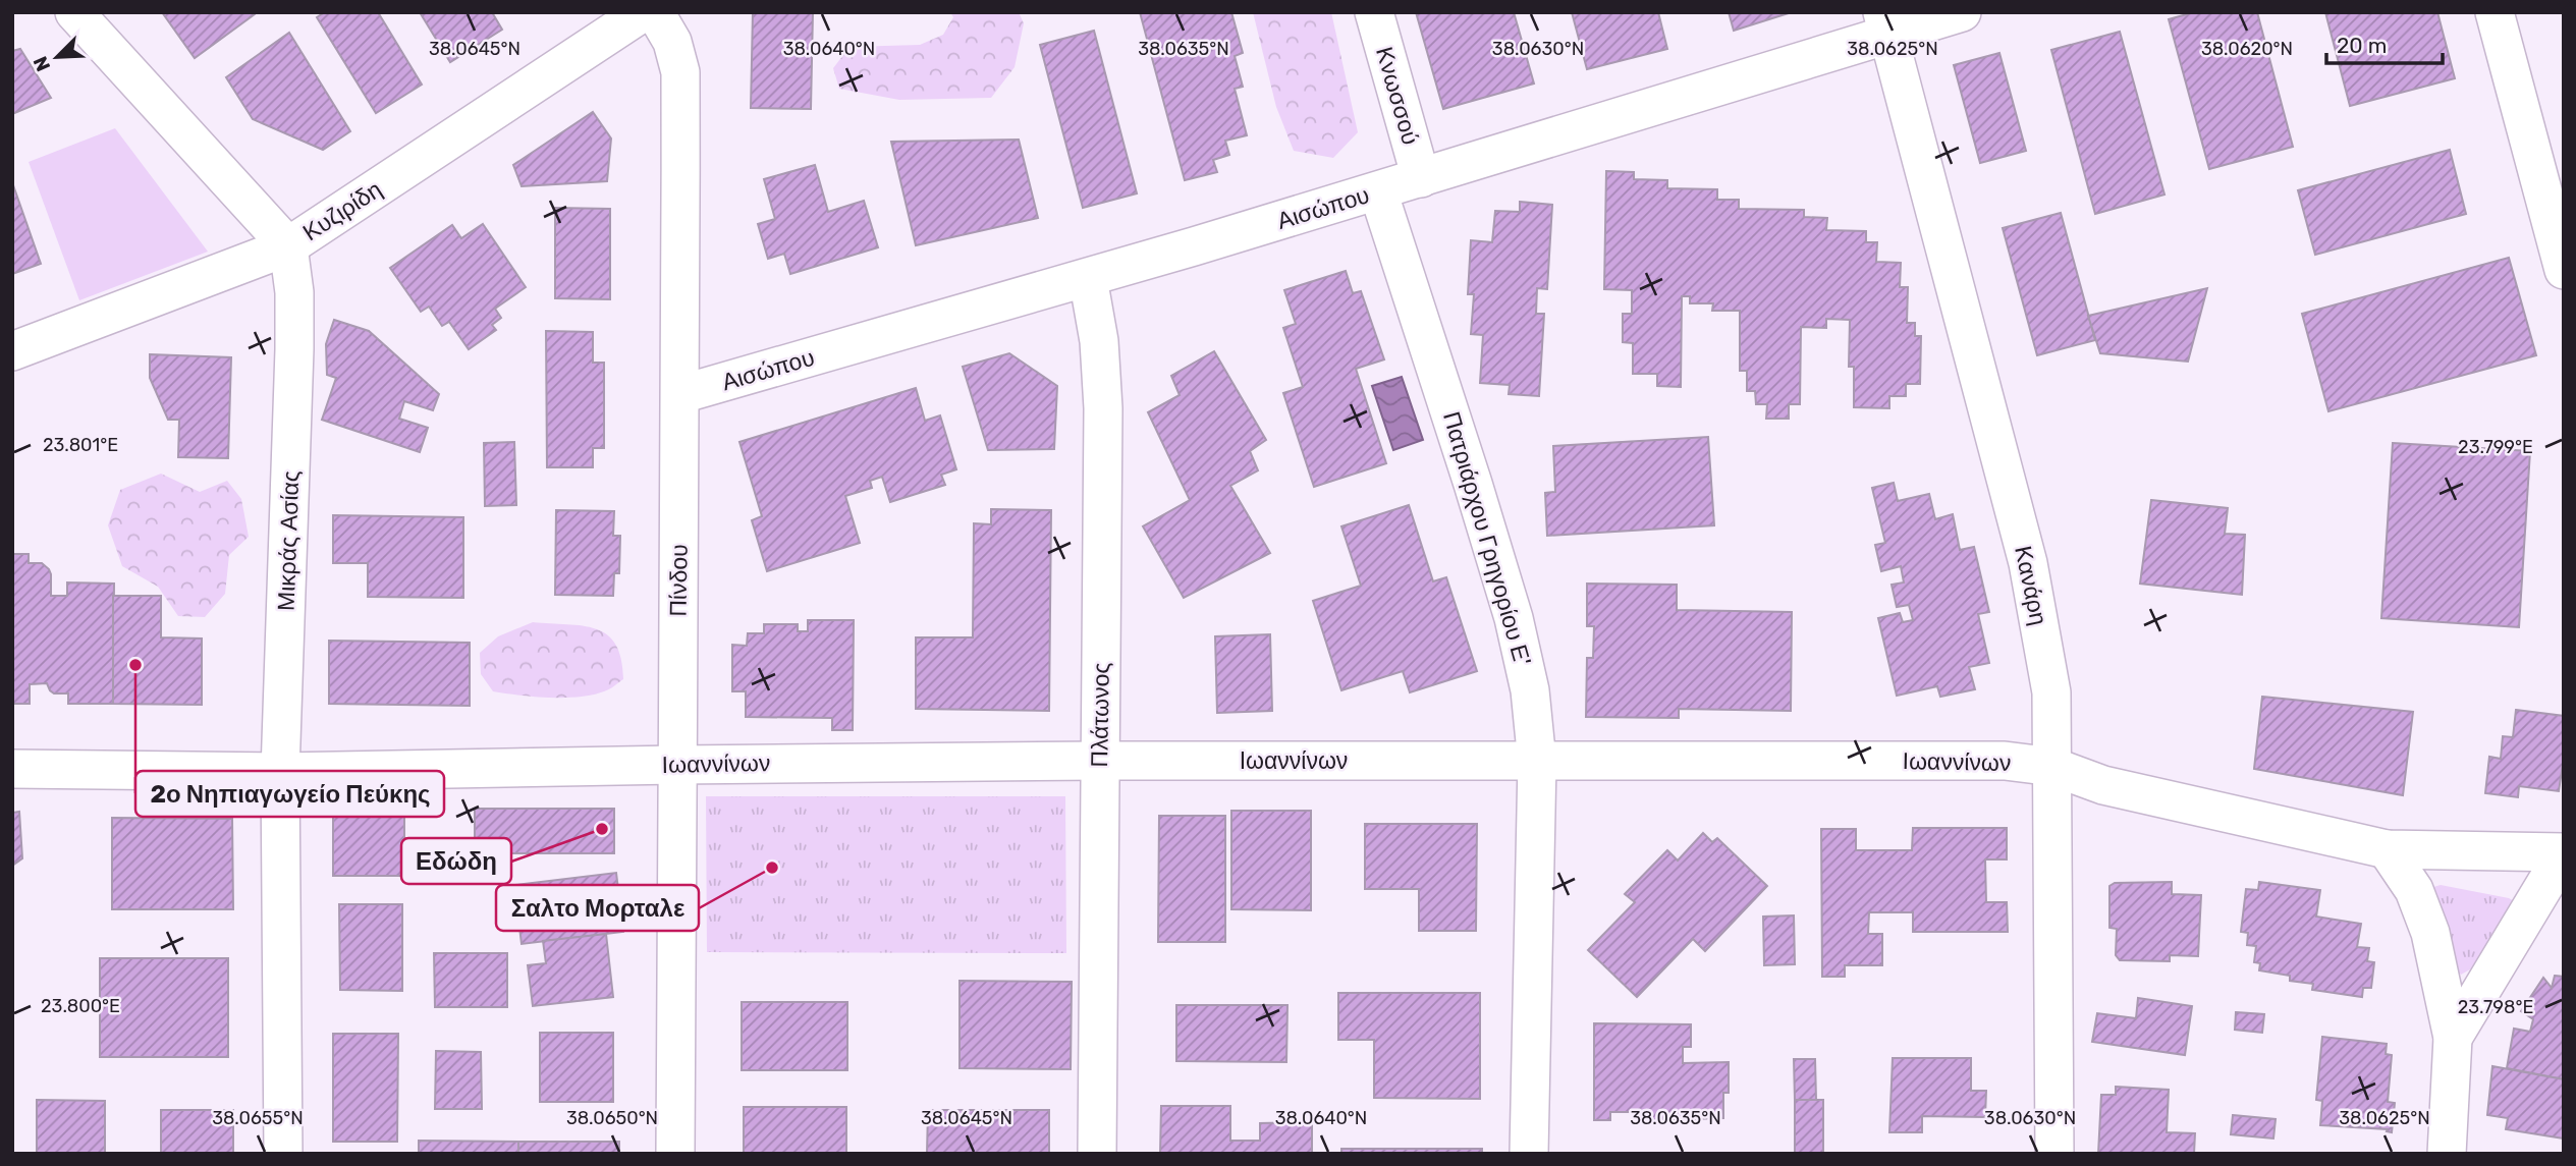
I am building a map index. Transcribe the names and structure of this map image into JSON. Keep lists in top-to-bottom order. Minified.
{"streets":{"street":["Κνωσσού","Αισώπου","Κυζιρίδη","Πατριάρχου Γρηγορίου Ε'","Μικράς Ασίας","Πίνδου","Κανάρη","Πλάτωνος","Ιωαννίνων"]},"crossings":[["Κνωσσού","Αισώπου"],["Αισώπου","Πατριάρχου Γρηγορίου Ε'"],["Αισώπου","Πίνδου"],["Αισώπου","Κανάρη"],["Αισώπου","Πλάτωνος"],["Κυζιρίδη","Μικράς Ασίας"],["Πατριάρχου Γρηγορίου Ε'","Ιωαννίνων"],["Μικράς Ασίας","Ιωαννίνων"],["Πίνδου","Ιωαννίνων"],["Κανάρη","Ιωαννίνων"],["Πλάτωνος","Ιωαννίνων"]],"places":["2ο Νηπιαγωγείο Πεύκης","Εδώδη","Σαλτο Μορταλε"],"scale_bar":"20 m","north":"bottom left","coordinates":["38.0645°N","38.0640°N","38.0635°N","38.0630°N","38.0625°N","38.0620°N","23.801°E","23.799°E","23.800°E","23.798°E","38.0655°N","38.0650°N"]}
